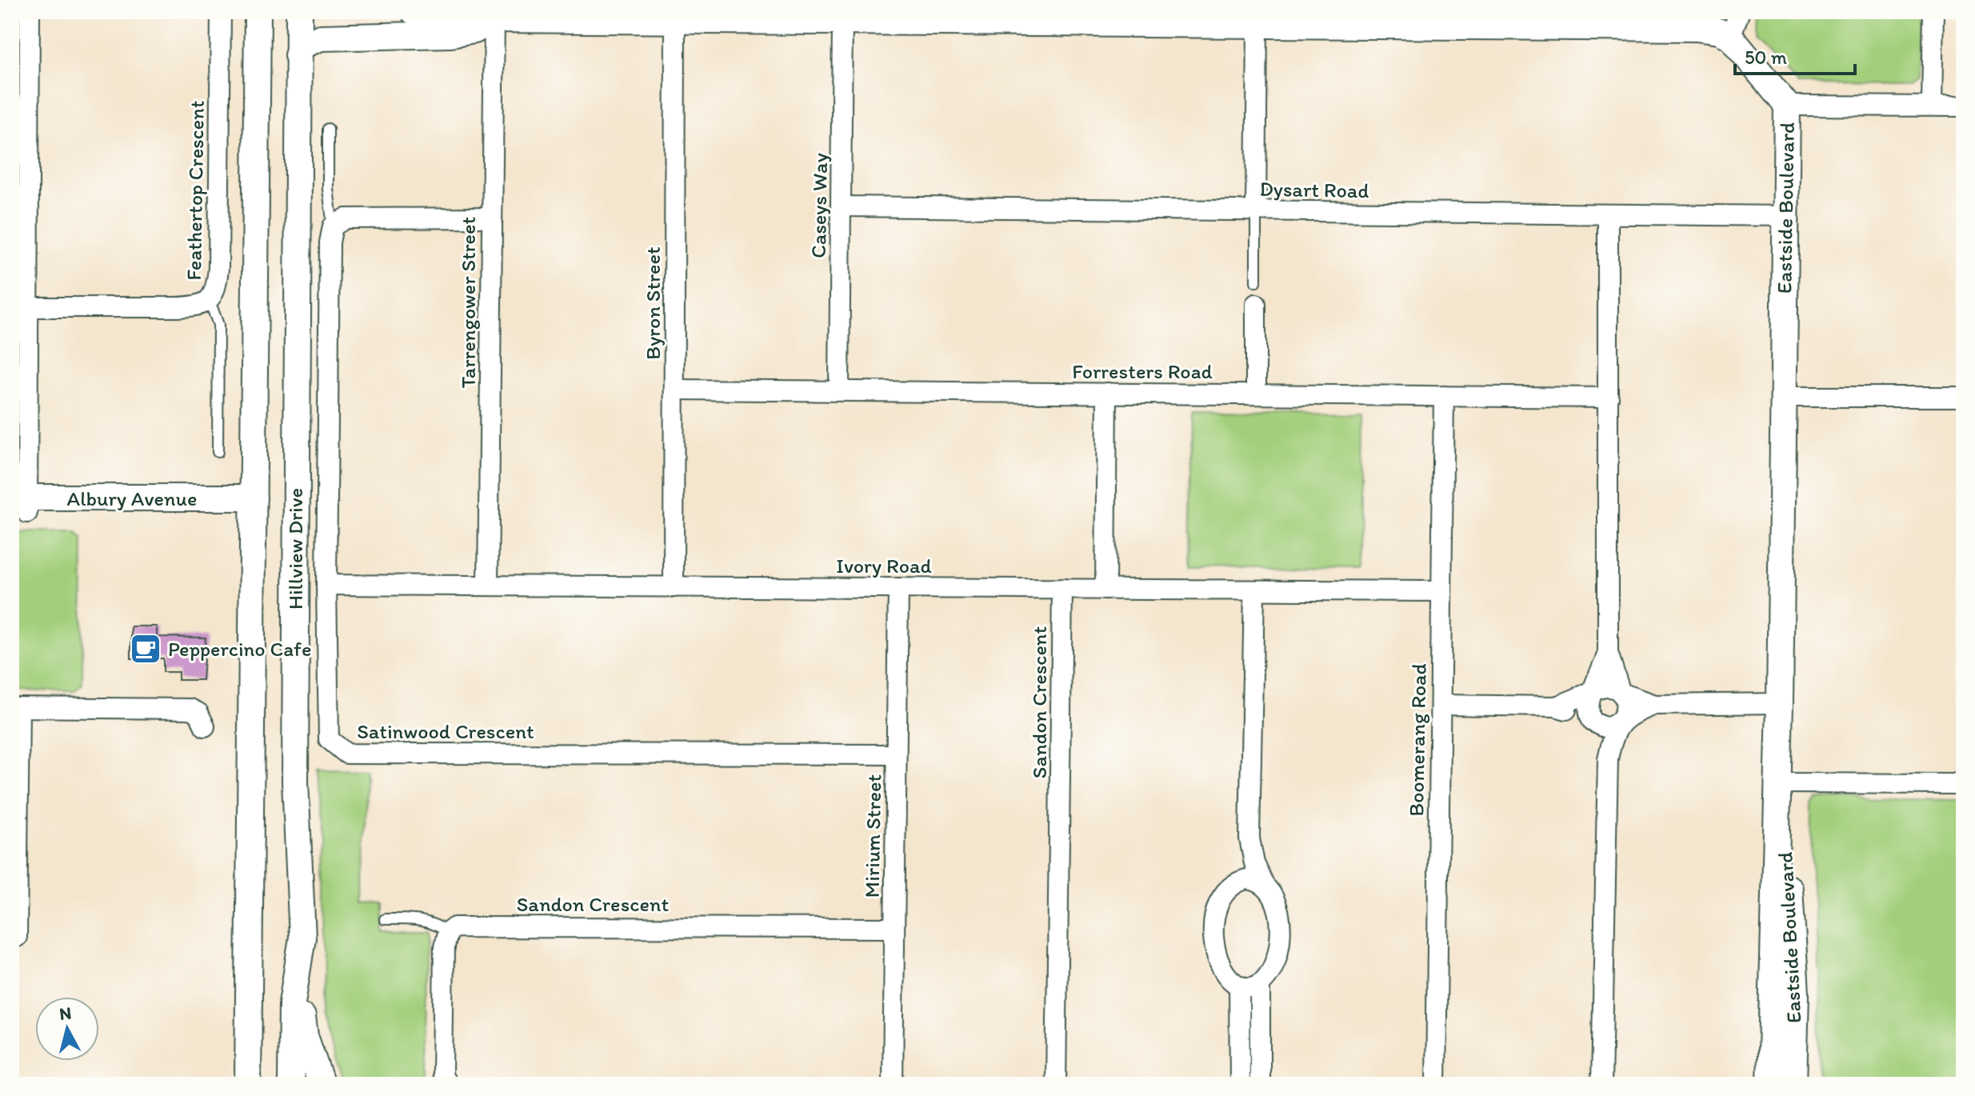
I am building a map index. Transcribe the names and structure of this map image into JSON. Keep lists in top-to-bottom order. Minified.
{"streets":{"street":["Dysart Road","Feathertop Crescent","Caseys Way","Eastside Boulevard","Tarrengower Street","Byron Street","Forresters Road","Albury Avenue","Hillview Drive","Ivory Road","Sandon Crescent","Satinwood Crescent","Boomerang Road","Mirium Street"]},"crossings":[["Dysart Road","Caseys Way"],["Dysart Road","Eastside Boulevard"],["Caseys Way","Forresters Road"],["Tarrengower Street","Ivory Road"],["Byron Street","Forresters Road"],["Byron Street","Ivory Road"],["Forresters Road","Boomerang Road"],["Albury Avenue","Hillview Drive"],["Ivory Road","Sandon Crescent"],["Ivory Road","Satinwood Crescent"],["Ivory Road","Boomerang Road"],["Ivory Road","Mirium Street"],["Sandon Crescent","Mirium Street"],["Satinwood Crescent","Mirium Street"]],"places":{"cafe":["Peppercino Cafe"]},"scale_bar":"50 m","north":"top"}
